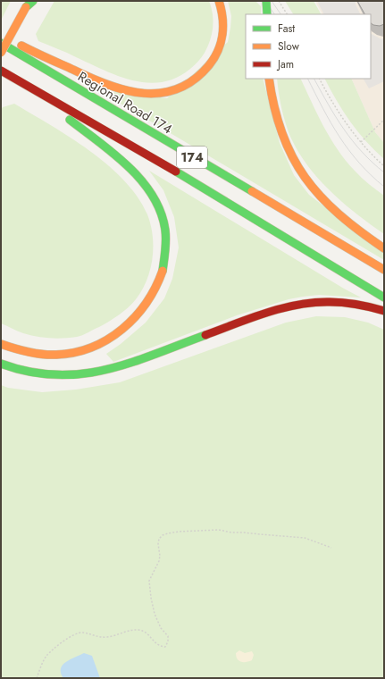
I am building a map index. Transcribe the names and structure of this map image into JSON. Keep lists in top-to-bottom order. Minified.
{"streets":{"main road":["Regional Road 174","174"]},"legend":["Fast","Slow","Jam"]}
